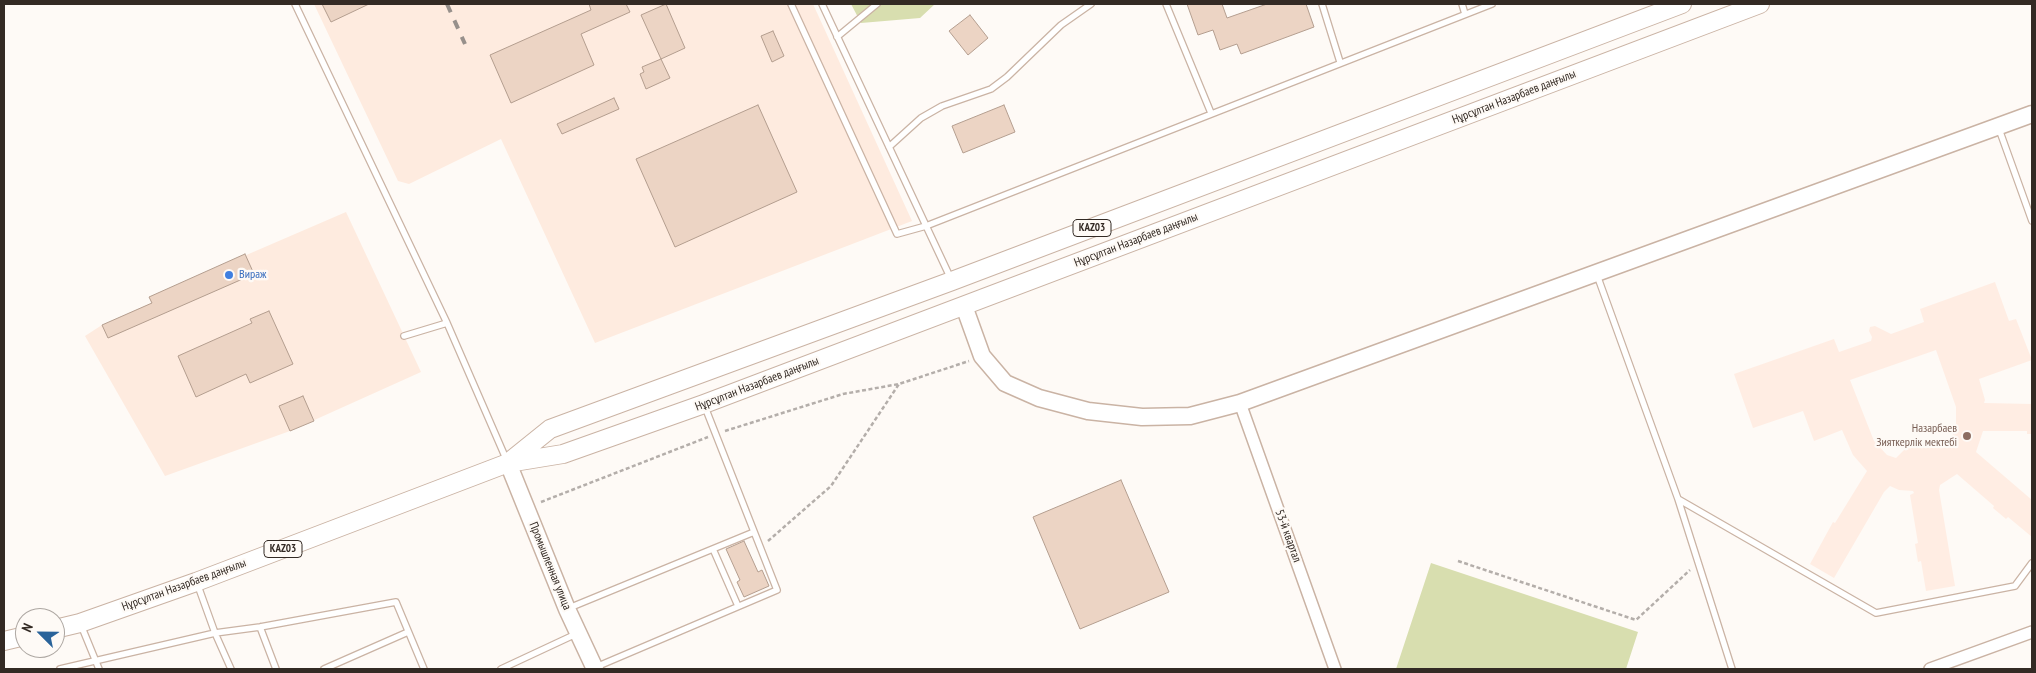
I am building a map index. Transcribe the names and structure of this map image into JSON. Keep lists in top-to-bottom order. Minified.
{"streets":{"main road":["Нұрсұлтан Назарбаев даңғылы","KАZ03"],"street":["53-й квартал","Промышленная улица"]},"crossings":[["Нұрсұлтан Назарбаев даңғылы","Промышленная улица"]],"places":["Вираж","Назарбаев Зияткерлік мектебі"],"north":"top left"}
